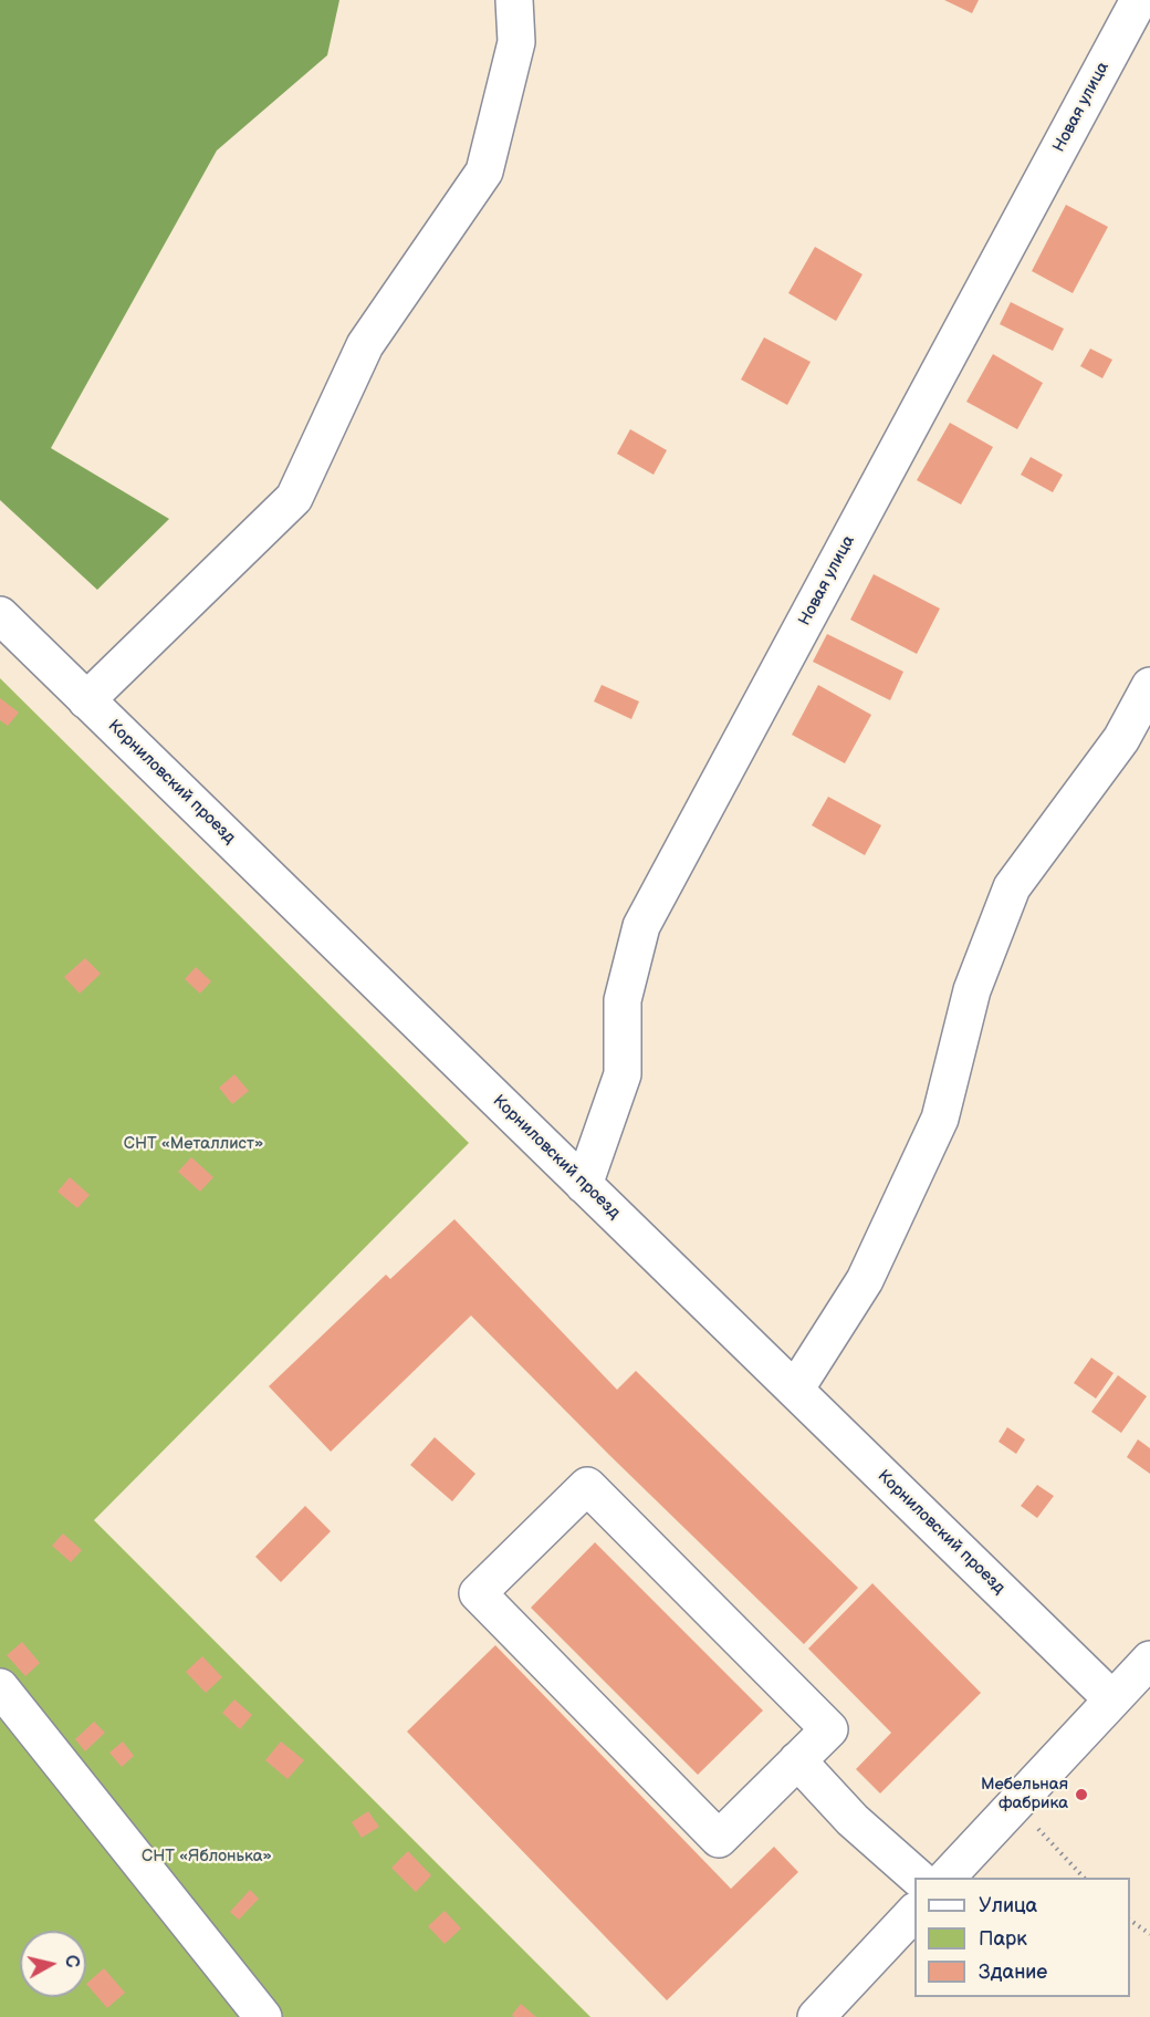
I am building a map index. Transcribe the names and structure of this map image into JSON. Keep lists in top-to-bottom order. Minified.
{"streets":{"street":["Новая улица","Корниловский проезд"]},"crossings":[["Новая улица","Корниловский проезд"]],"parks":["СНТ «Металлист»","СНТ «Яблонька»"],"places":["Мебельная фабрика"],"legend":["Улица","Парк","Здание"],"north":"right"}
